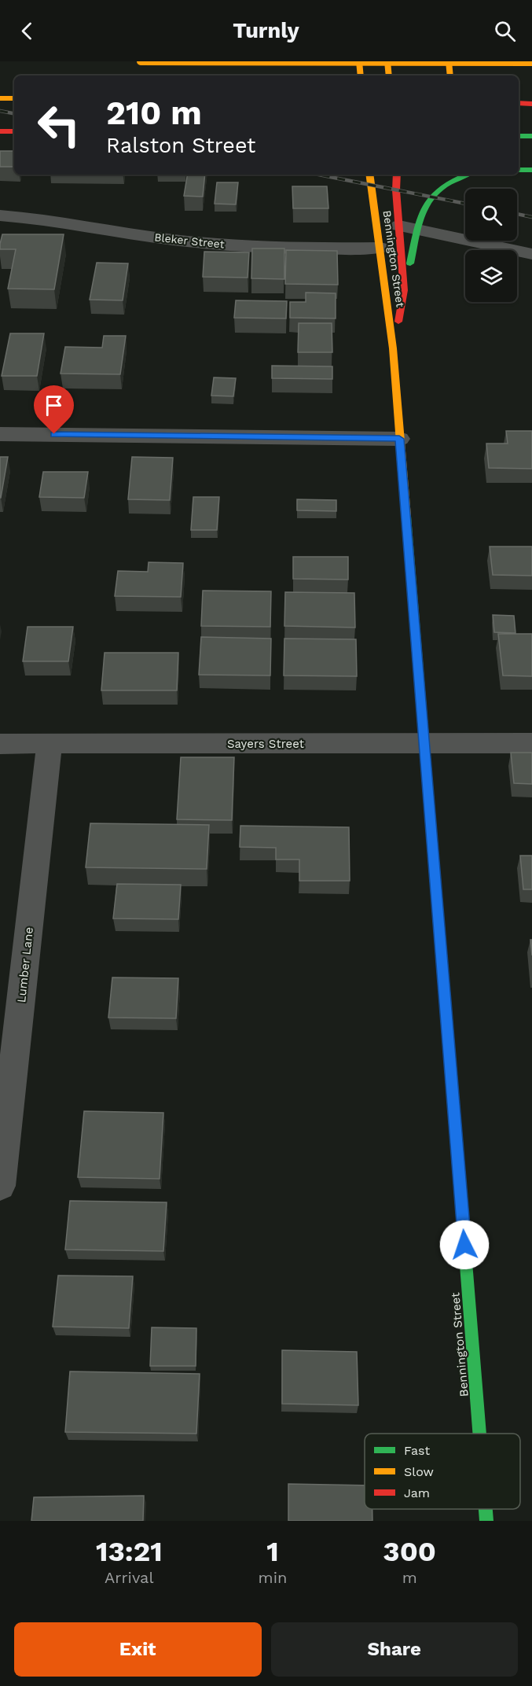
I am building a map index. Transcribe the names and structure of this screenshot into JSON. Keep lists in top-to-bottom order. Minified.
{"streets":{"main road":["Bennington Street"],"street":["Bleker Street","Sayers Street","Lumber Lane"]},"crossings":[["Bleker Street","Bennington Street"],["Bennington Street","Sayers Street"],["Sayers Street","Lumber Lane"]],"legend":["Fast","Slow","Jam"],"page":{"header":"Turnly","turn":["210 m","Ralston Street"],"eta":["13:21","Arrival","1","min","300","m"],"buttons":["Exit","Share"]}}
